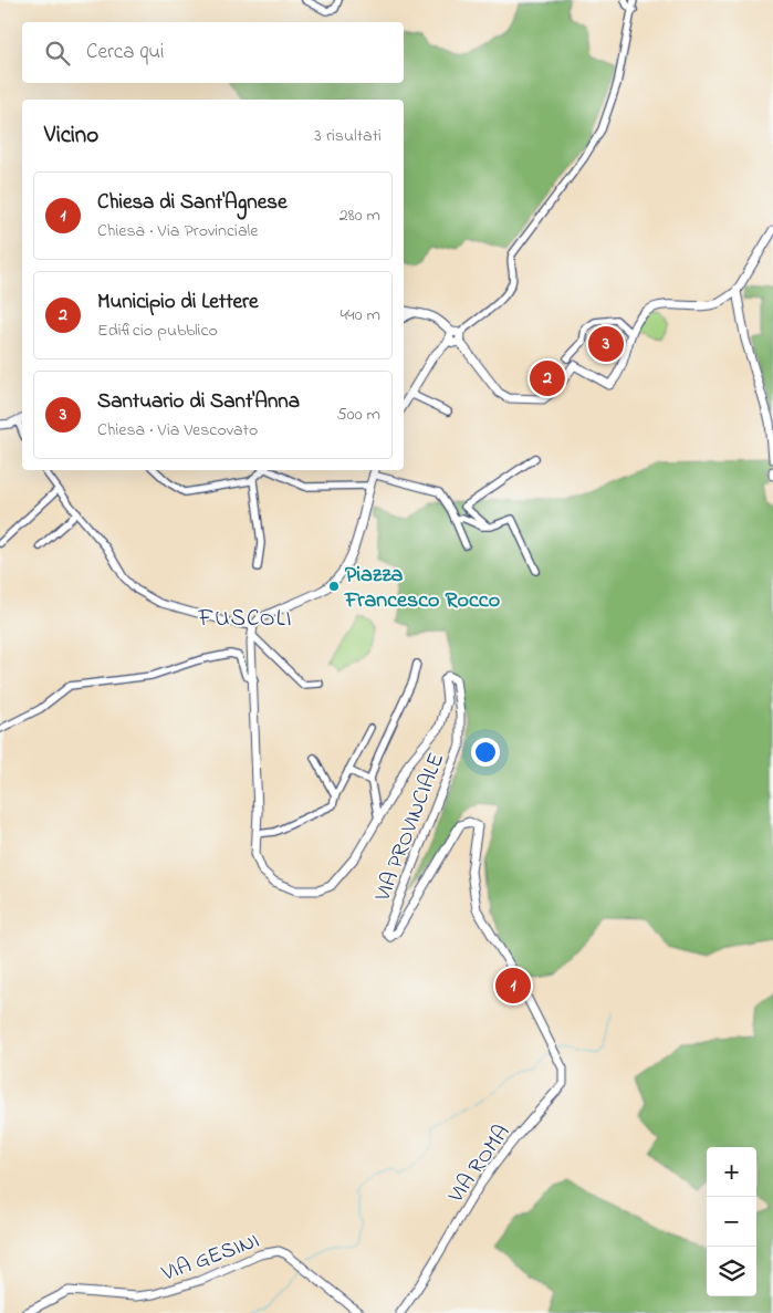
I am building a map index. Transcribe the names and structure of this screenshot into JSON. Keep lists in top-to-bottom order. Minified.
{"streets":{"street":["VIA PROVINCIALE","VIA ROMA","VIA GESINI"]},"crossings":[["VIA PROVINCIALE","VIA ROMA"]],"districts":["FUSCOLI"],"places":["Piazza Francesco Rocco"],"page":{"search":"Cerca qui","heading":["Vicino","3 risultati"],"list":[{"mark":"1","name":"Chiesa di Sant'Agnese","note":"Chiesa · Via Provinciale","value":"280 m"},{"mark":"2","name":"Municipio di Lettere","note":"Edificio pubblico","value":"440 m"},{"mark":"3","name":"Santuario di Sant'Anna","note":"Chiesa · Via Vescovato","value":"500 m"}],"pins":["3","2","1"],"map_buttons":["+","−"]}}
